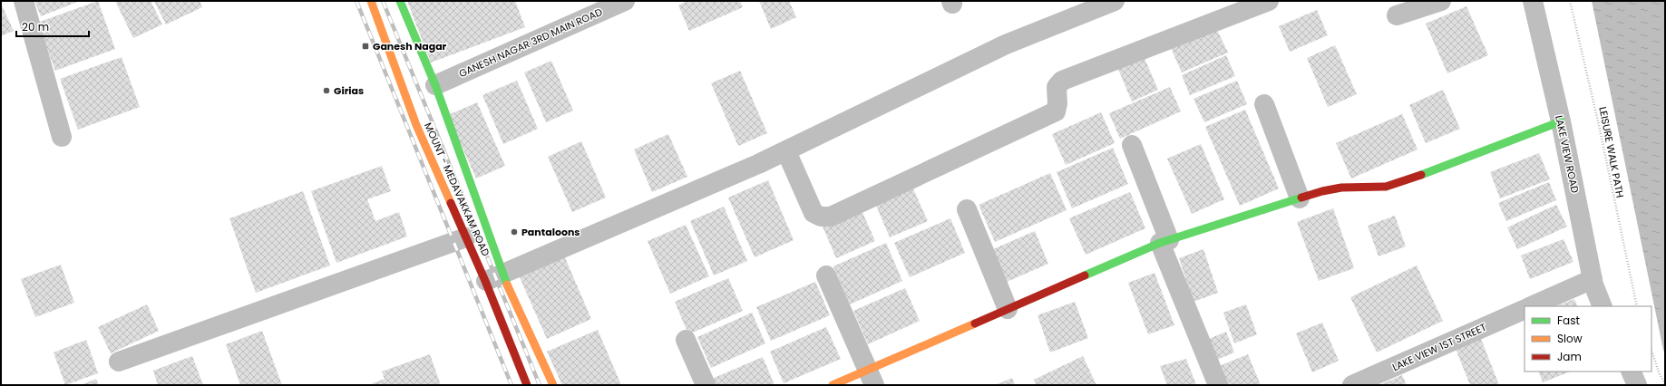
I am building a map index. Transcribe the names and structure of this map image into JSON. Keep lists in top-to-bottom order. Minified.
{"streets":{"main road":["MOUNT - MEDAVAKKAM ROAD"],"street":["GANESH NAGAR 3RD MAIN ROAD","LAKE VIEW ROAD","LAKE VIEW 1ST STREET"],"path":["LEISURE WALK PATH"]},"crossings":[["GANESH NAGAR 3RD MAIN ROAD","MOUNT - MEDAVAKKAM ROAD"]],"places":{"transit":["Ganesh Nagar"],"other":["Girias","Pantaloons"]},"legend":["Fast","Slow","Jam"],"scale_bar":"20 m"}
